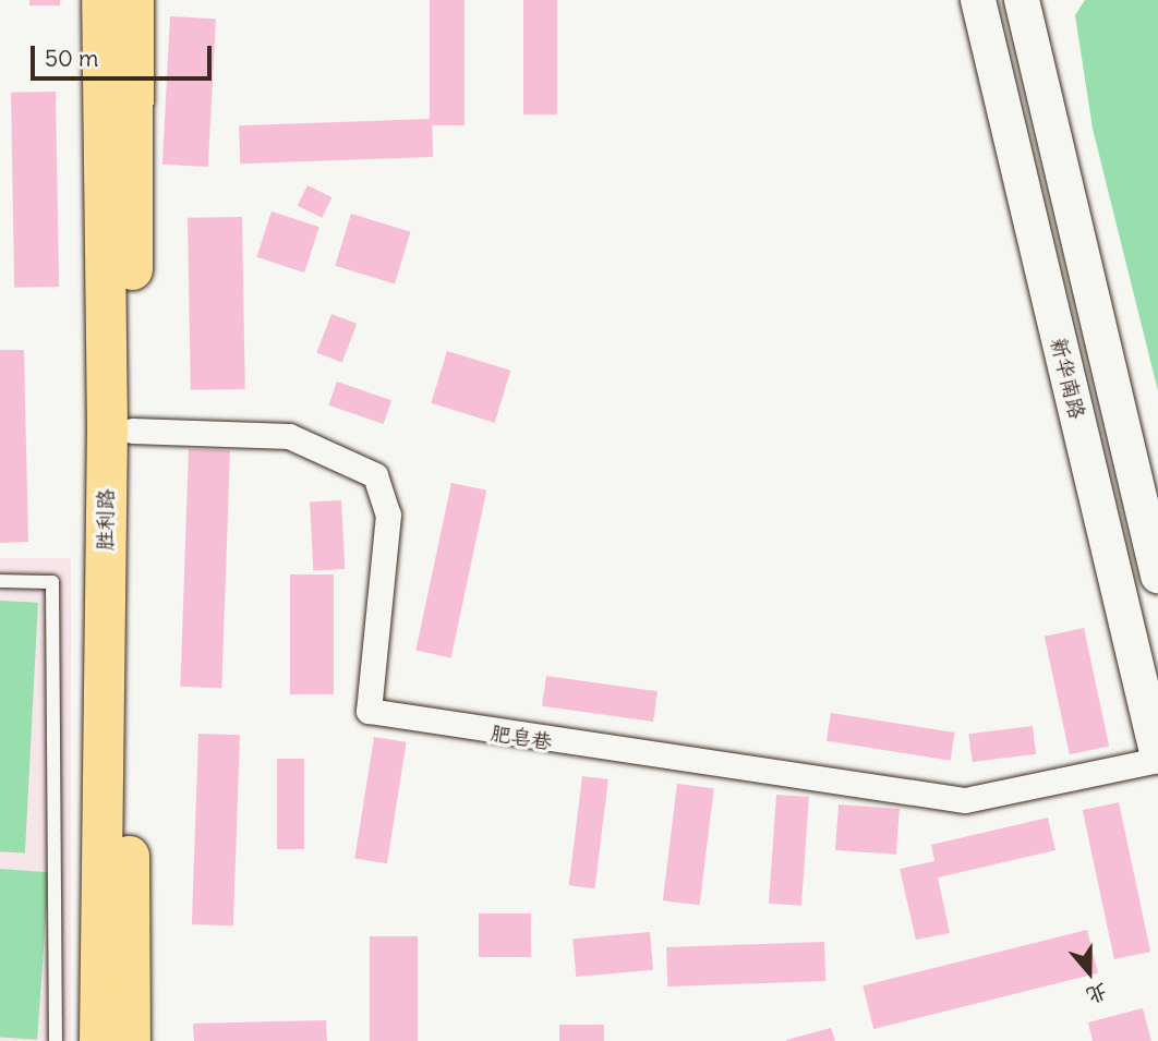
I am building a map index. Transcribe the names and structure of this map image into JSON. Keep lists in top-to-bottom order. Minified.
{"streets":{"main road":["新华南路","胜利路"],"street":["肥皂巷"]},"crossings":[["新华南路","肥皂巷"],["胜利路","肥皂巷"]],"scale_bar":"50 m","north":"bottom"}
